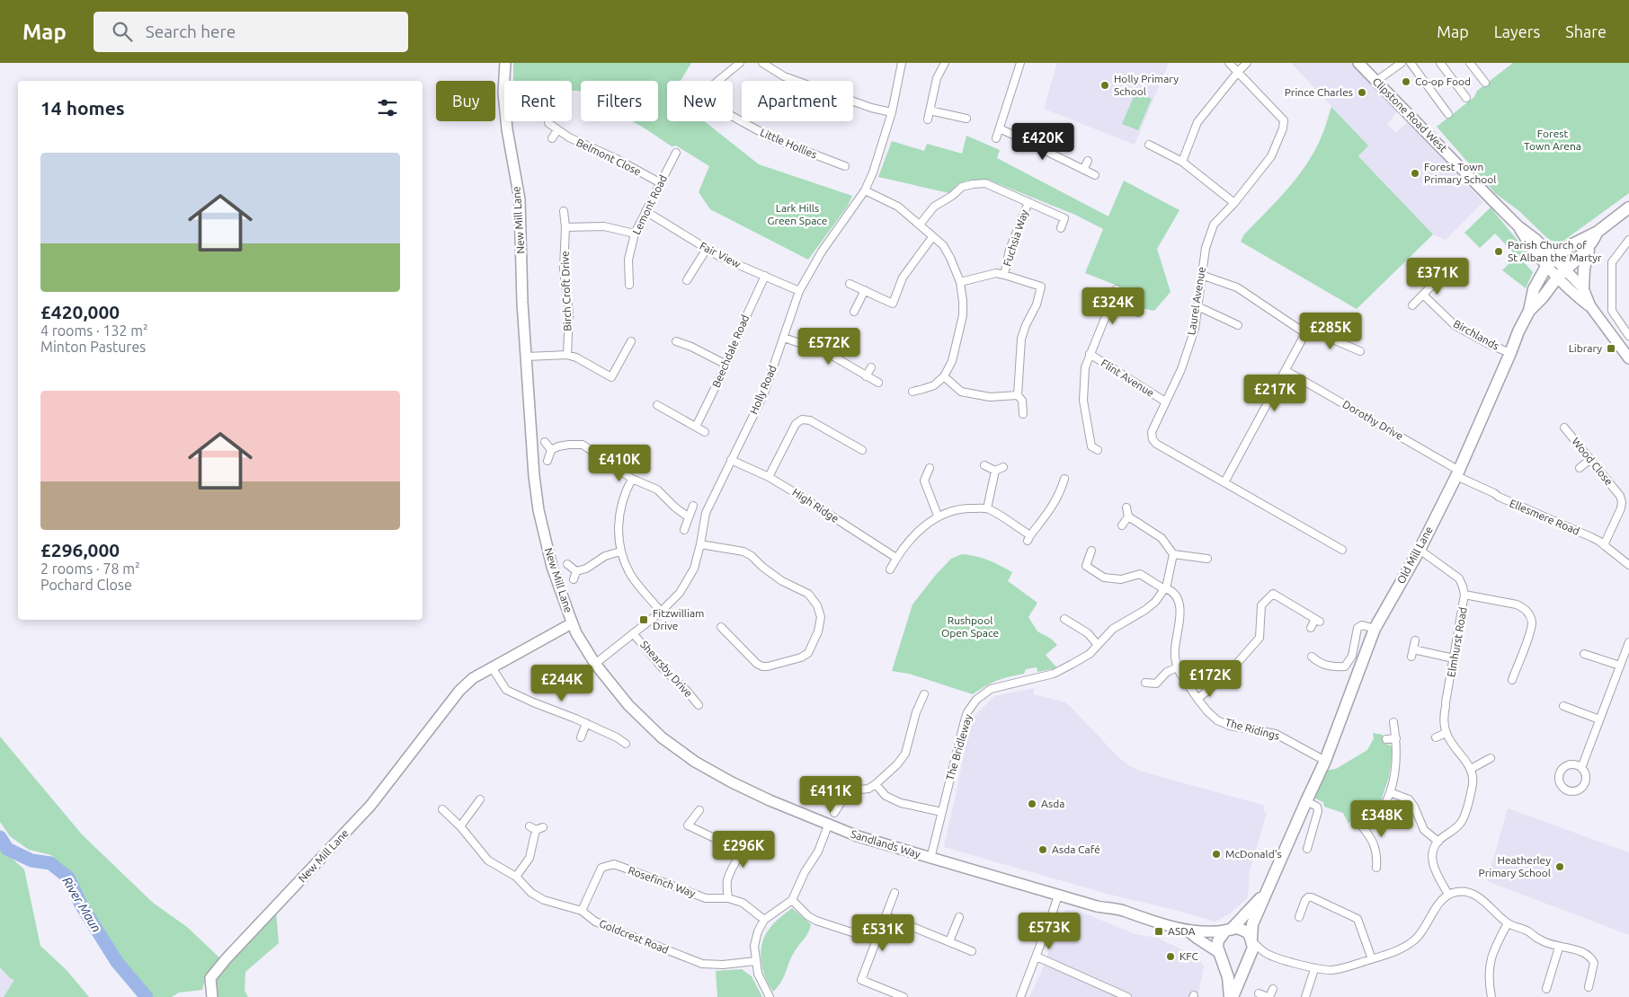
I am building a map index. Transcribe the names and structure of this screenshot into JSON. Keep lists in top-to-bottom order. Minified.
{"streets":{"main road":["Old Mill Lane"],"street":["Clipstone Road West","Little Hollies","Belmont Close","Lemont Road","New Mill Lane","Fuchsia Way","Fair View","Birch Croft Drive","Laurel Avenue","Birchlands","Beechdale Road","Flint Avenue","Holly Road","Dorothy Drive","Wood Close","High Ridge","Ellesmere Road","Elmhurst Road","Shearsby Drive","The Ridings","The Bridleway","Sandlands Way","Rosefinch Way","Goldcrest Road"]},"crossings":[["Clipstone Road West","Old Mill Lane"],["Belmont Close","Lemont Road"],["Lemont Road","Fair View"],["New Mill Lane","Sandlands Way"],["Fair View","Beechdale Road"],["Fair View","Holly Road"],["Laurel Avenue","Flint Avenue"],["Birchlands","Old Mill Lane"],["Holly Road","High Ridge"],["Holly Road","Shearsby Drive"],["Holly Road","Sandlands Way"],["Dorothy Drive","Ellesmere Road"],["Dorothy Drive","Old Mill Lane"],["Wood Close","Ellesmere Road"],["Ellesmere Road","Old Mill Lane"],["Old Mill Lane","Elmhurst Road"],["Old Mill Lane","The Ridings"],["The Ridings","The Bridleway"],["The Bridleway","Sandlands Way"],["Rosefinch Way","Goldcrest Road"]],"water":["River Maun"],"parks":["Forest Town Arena","Lark Hills Green Space","Rushpool Open Space"],"places":{"other":["Co-op Food","Holly Primary School","Prince Charles","Forest Town Primary School","Parish Church of St Alban the Martyr","Asda","Asda Café","McDonald's","Heatherley Primary School","KFC"],"transit":["Library","Fitzwilliam Drive","ASDA"]},"page":{"header":"Map","search":"Search here","nav":["Map","Layers","Share"],"chip":["Buy","Rent","Filters","New","Apartment"],"heading":"14 homes","price":["£420K","£371K","£324K","£285K","£572K","£217K","£410K","£172K","£244K","£411K","£348K","£296K","£573K","£531K"],"list":[{"name":"£420,000","note":"4 rooms · 132 m² · Minton Pastures"},{"name":"£296,000","note":"2 rooms · 78 m² · Pochard Close"}]}}
